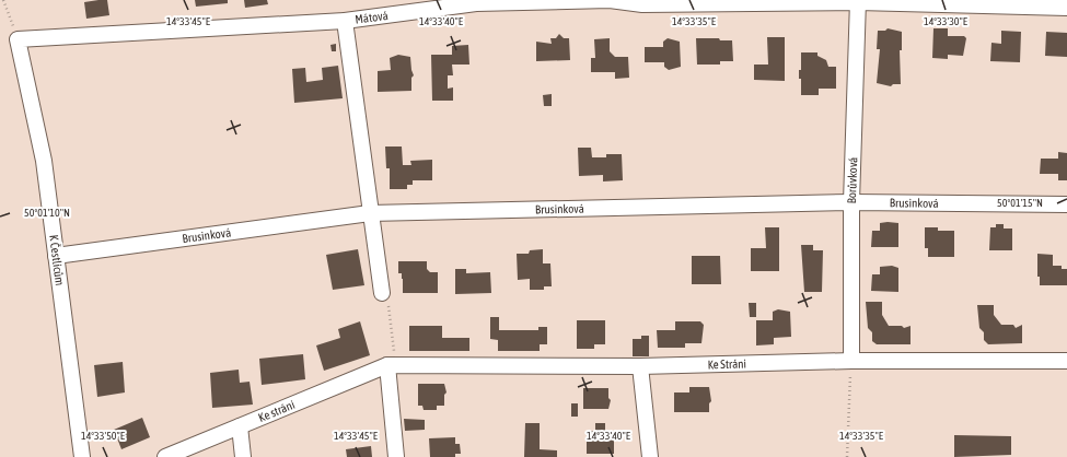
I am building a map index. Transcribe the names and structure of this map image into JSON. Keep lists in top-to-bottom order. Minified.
{"streets":{"street":["Mátová","Borůvková","Brusinková","K Čestlicům","Ke Stráni","Ke stráni"]},"crossings":[["Mátová","Borůvková"],["Mátová","K Čestlicům"],["Borůvková","Brusinková"],["Borůvková","Ke Stráni"],["Brusinková","K Čestlicům"],["Ke Stráni","Ke stráni"]],"coordinates":["14°33'30\"E","14°33'45\"E","14°33'40\"E","14°33'35\"E","50°01'15\"N","50°01'10\"N","14°33'50\"E"]}
